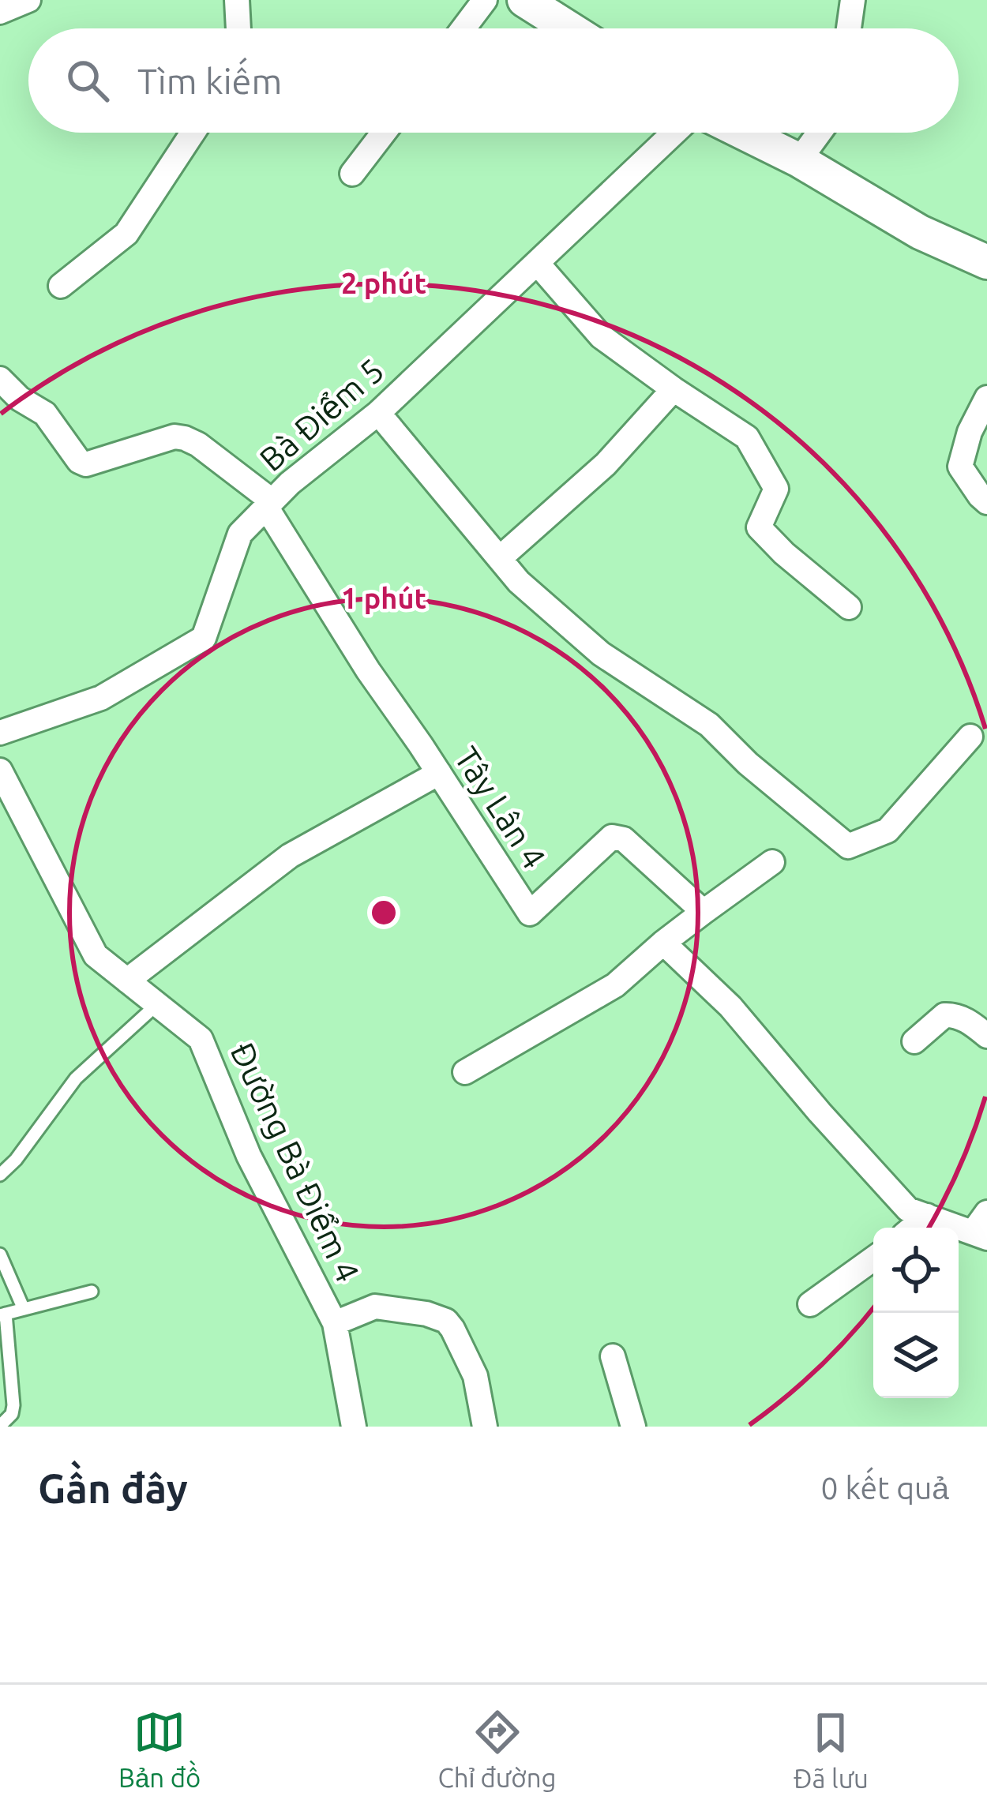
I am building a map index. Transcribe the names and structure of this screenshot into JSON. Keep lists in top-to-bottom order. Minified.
{"streets":{"street":["Bà Điểm 5","Tây Lân 4","Đường Bà Điểm 4"]},"crossings":[["Bà Điểm 5","Tây Lân 4"]],"page":{"search":"Tìm kiếm","heading":["Gần đây","0 kết quả"],"nav":["Bản đồ","Chỉ đường","Đã lưu"]},"rings":["2 phút","1 phút"]}
